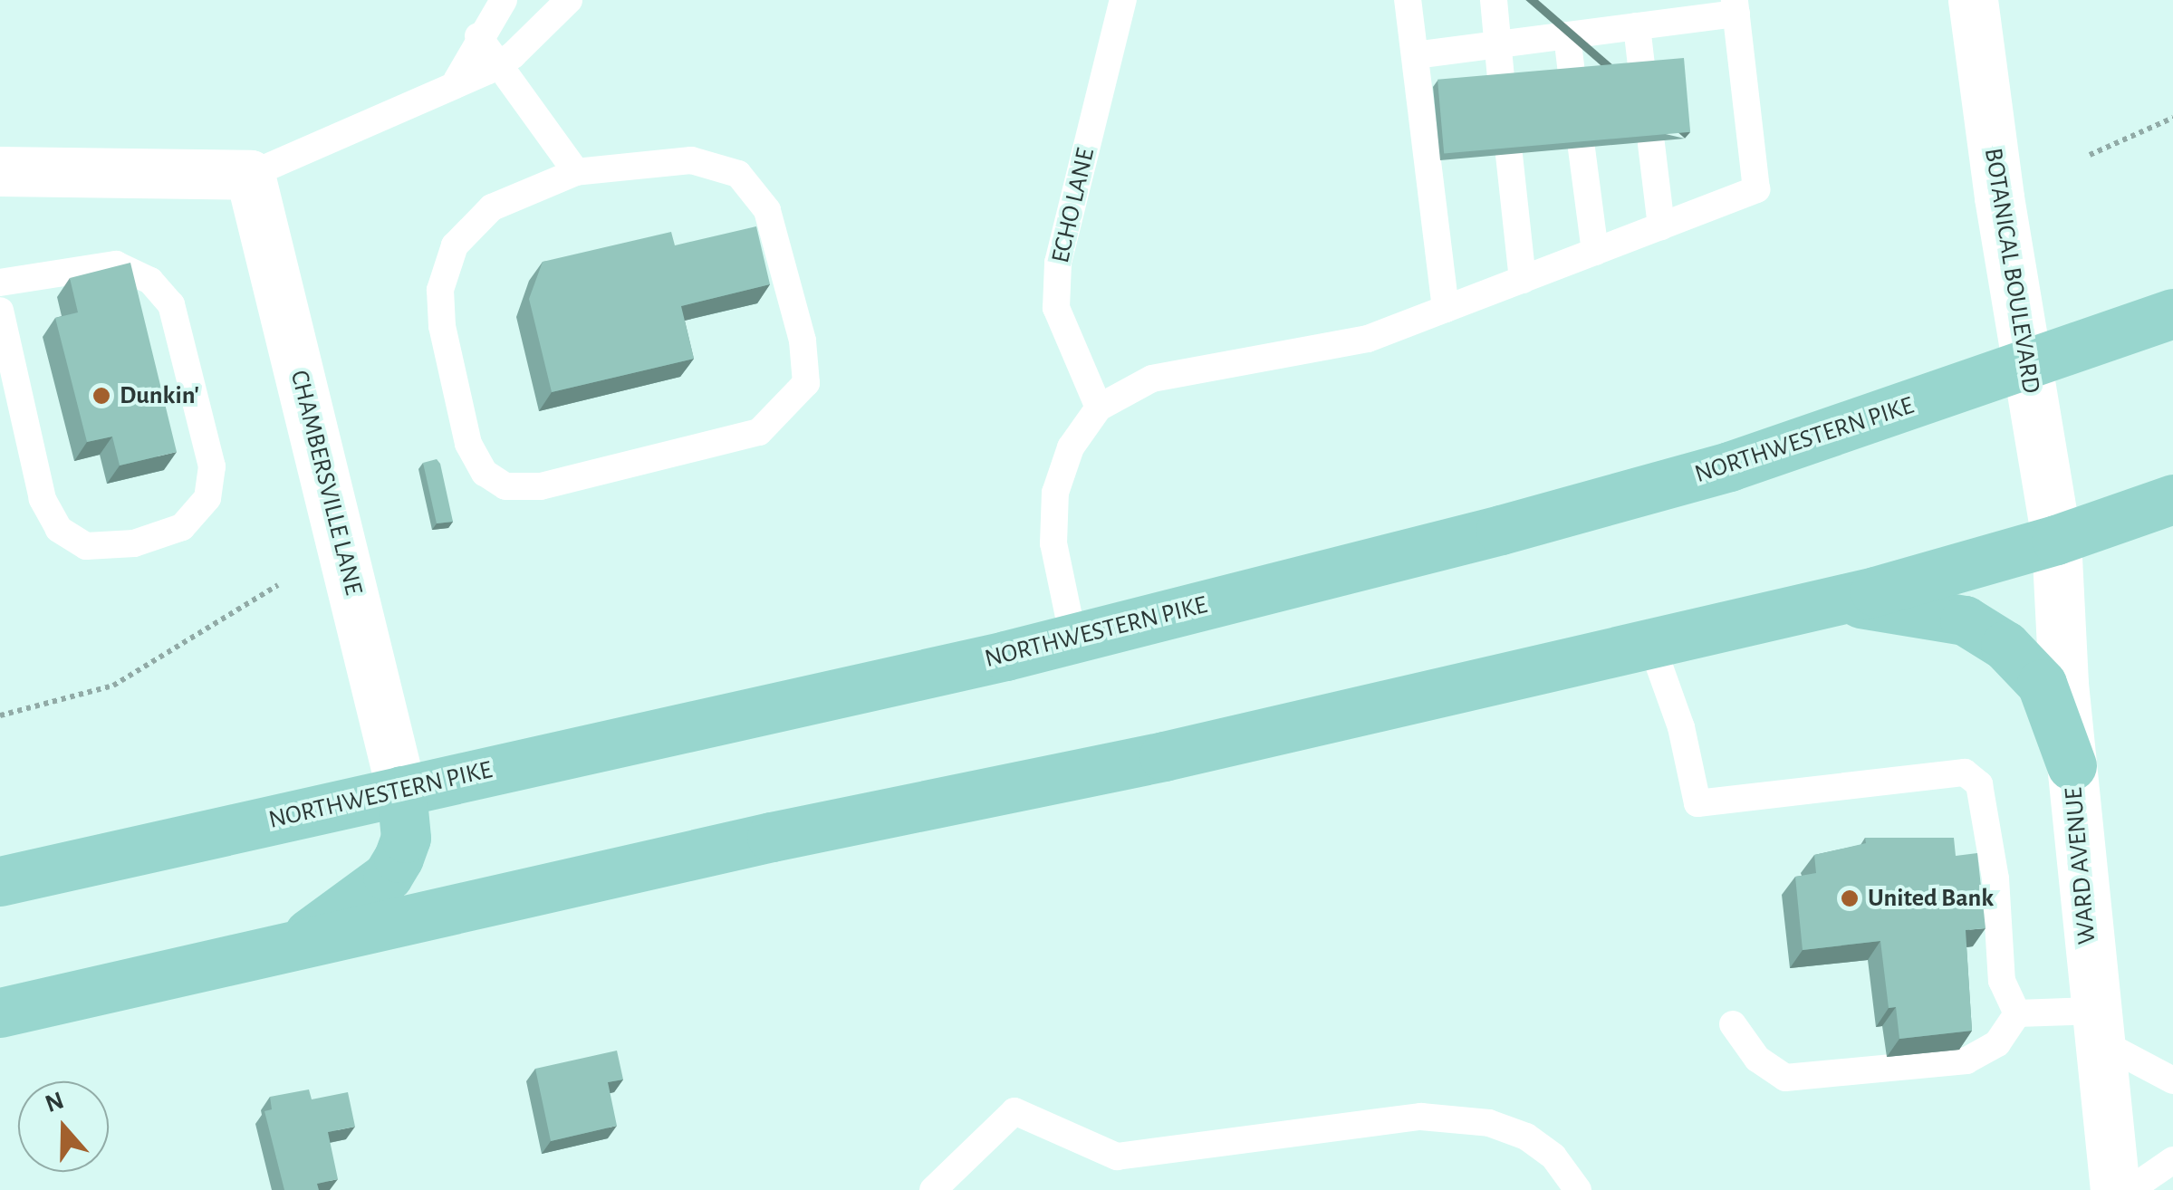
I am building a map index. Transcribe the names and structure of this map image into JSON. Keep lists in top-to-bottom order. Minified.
{"streets":{"main road":["NORTHWESTERN PIKE"],"street":["BOTANICAL BOULEVARD","CHAMBERSVILLE LANE","WARD AVENUE"],"lane":["ECHO LANE"]},"crossings":[["BOTANICAL BOULEVARD","NORTHWESTERN PIKE"],["BOTANICAL BOULEVARD","WARD AVENUE"],["NORTHWESTERN PIKE","CHAMBERSVILLE LANE"]],"places":["Dunkin'","United Bank"],"north":"top"}
